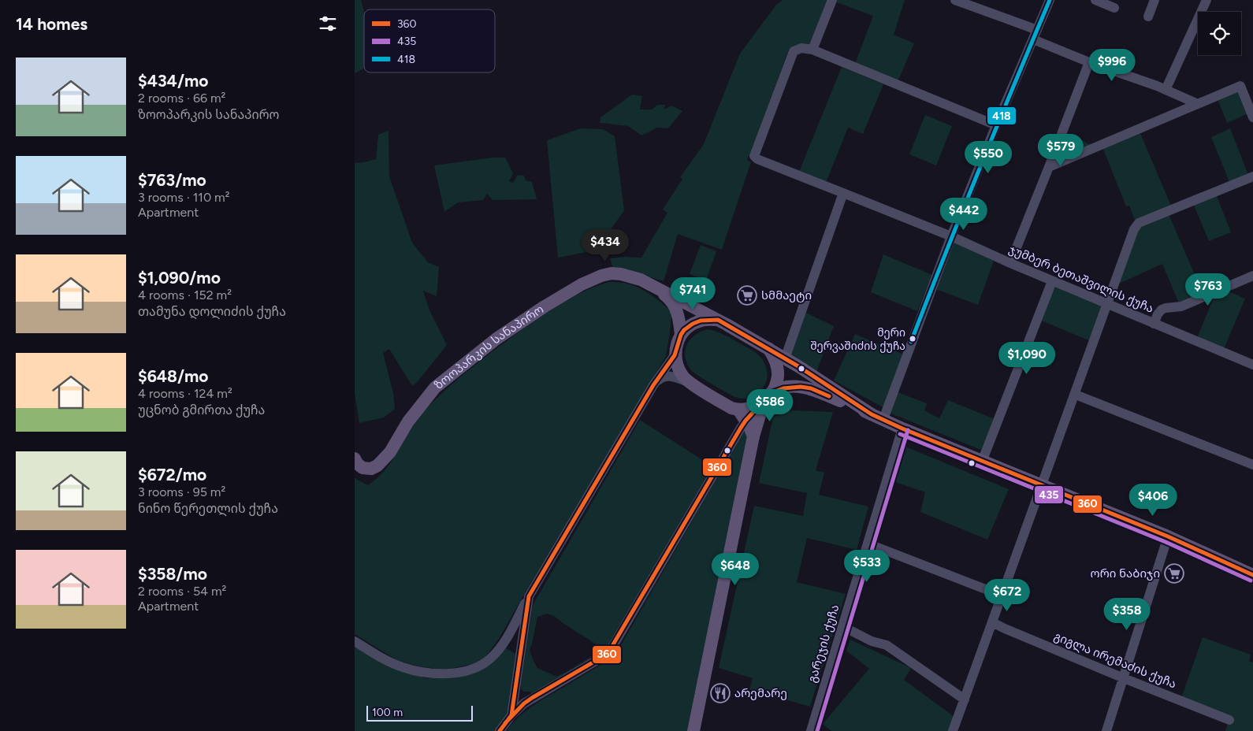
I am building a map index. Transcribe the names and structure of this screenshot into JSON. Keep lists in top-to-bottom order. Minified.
{"streets":{"main road":["ზოოპარკის სანაპირო"],"street":["ჯუმბერ ბეთაშვილის ქუჩა","გარეჯის ქუჩა","გიგლა ირემაძის ქუჩა"]},"places":{"supermarket":["სმმაეტი","ორი ნაბიჯი"],"other":["მერი შერვაშიძის ქუჩა"],"restaurant":["არემარე"]},"lines":["transit line 418","transit line 360","transit line 435"],"legend":["360","435","418"],"scale_bar":"100 m","page":{"heading":"14 homes","list":[{"name":"$434/mo","note":"2 rooms · 66 m² · ზოოპარკის სანაპირო"},{"name":"$763/mo","note":"3 rooms · 110 m² · Apartment"},{"name":"$1,090/mo","note":"4 rooms · 152 m² · თამუნა დოლიძის ქუჩა"},{"name":"$648/mo","note":"4 rooms · 124 m² · უცნობ გმირთა ქუჩა"},{"name":"$672/mo","note":"3 rooms · 95 m² · ნინო წერეთლის ქუჩა"},{"name":"$358/mo","note":"2 rooms · 54 m² · Apartment"}],"price":["$996","$579","$550","$442","$434","$763","$741","$1,090","$586","$406","$533","$648","$672","$358"],"scale":"100 m"}}
